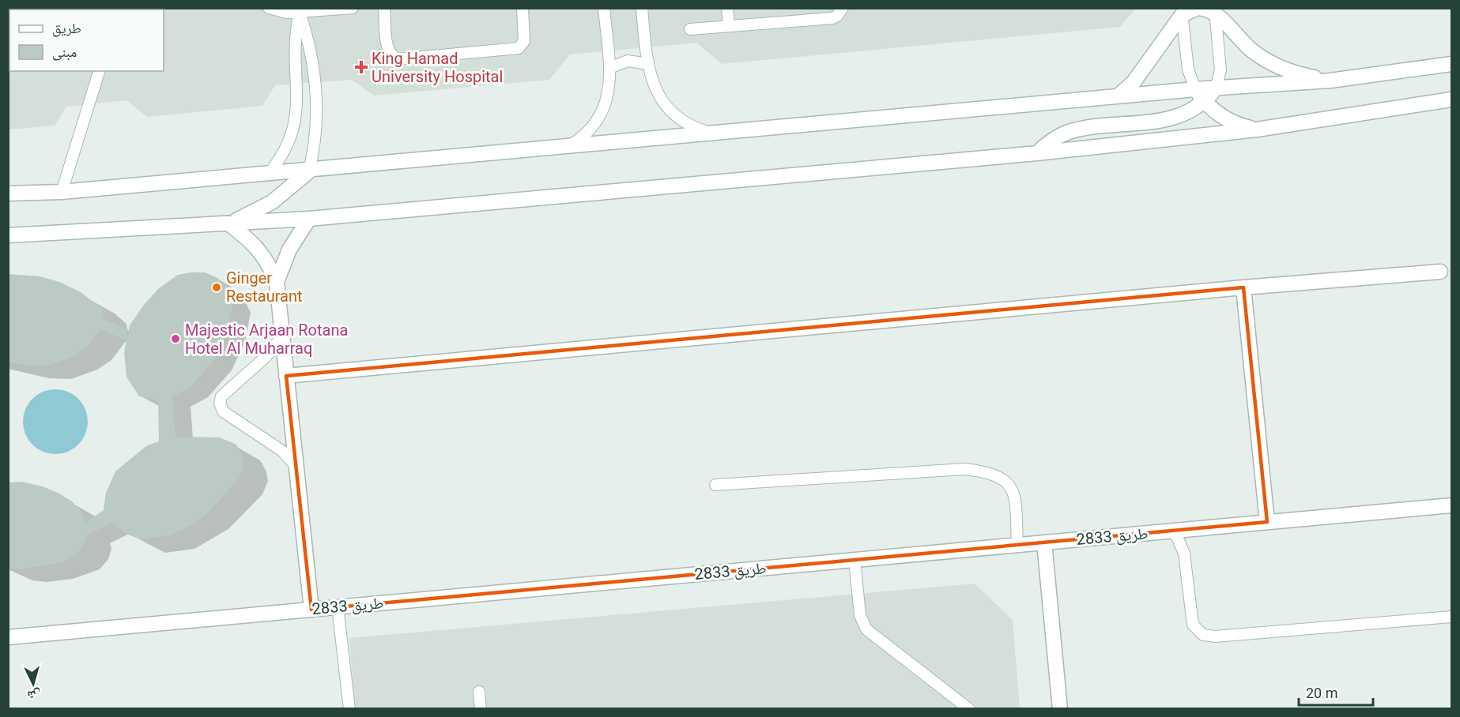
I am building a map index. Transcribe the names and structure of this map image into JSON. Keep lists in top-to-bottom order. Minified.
{"streets":{"street":["طريق 2833"]},"places":{"health":["King Hamad University Hospital"],"other":["Ginger Restaurant","Majestic Arjaan Rotana Hotel Al Muharraq"]},"legend":["طريق","مبنى"],"scale_bar":"20 m","north":"bottom"}
